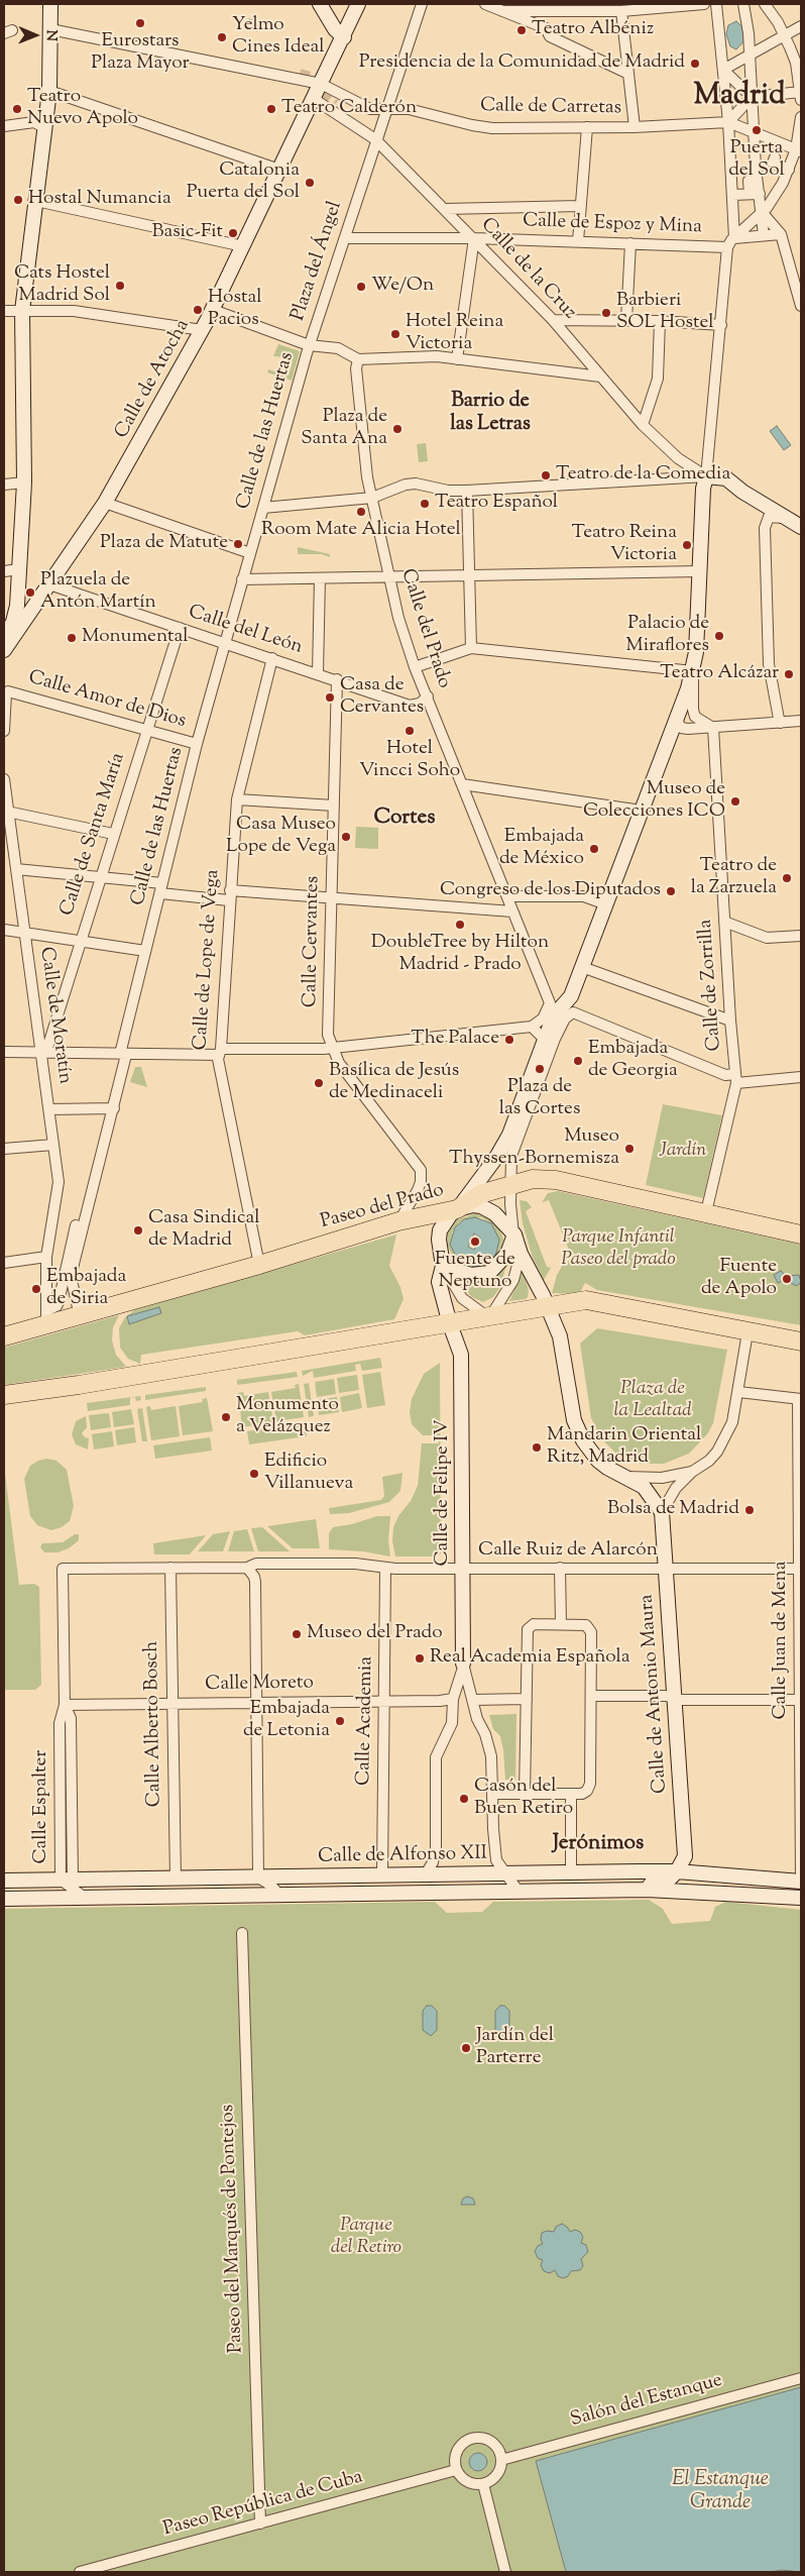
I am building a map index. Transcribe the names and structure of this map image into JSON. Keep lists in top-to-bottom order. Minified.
{"streets":{"highway":["Paseo del Prado"],"street":["Calle de Carretas","Calle de Espoz y Mina","Plaza del Ángel","Calle de la Cruz","Calle de Atocha","Calle de las Huertas","Calle del Prado","Calle del León","Calle Amor de Dios","Calle de Santa María","Calle Cervantes","Calle de Lope de Vega","Calle de Zorrilla","Calle de Moratín","Calle de Felipe IV","Calle Ruiz de Alarcón","Calle Juan de Mena","Calle Moreto","Calle de Antonio Maura","Calle Academia","Calle Alberto Bosch","Calle Espalter","Calle de Alfonso XII","Paseo del Marqués de Pontejos","Salón del Estanque","Paseo República de Cuba"]},"crossings":[["Calle de Carretas","Plaza del Ángel"],["Calle de Carretas","Calle de Atocha"],["Calle de Espoz y Mina","Plaza del Ángel"],["Calle de Espoz y Mina","Calle de la Cruz"],["Plaza del Ángel","Calle de la Cruz"],["Plaza del Ángel","Calle de las Huertas"],["Plaza del Ángel","Calle del Prado"],["Calle de la Cruz","Calle de Atocha"],["Calle de Atocha","Calle del León"],["Calle de las Huertas","Calle del León"],["Calle de las Huertas","Calle Amor de Dios"],["Calle de las Huertas","Paseo del Prado"],["Calle del Prado","Calle del León"],["Calle del León","Calle de Santa María"],["Calle del León","Calle Cervantes"],["Calle del León","Calle de Lope de Vega"],["Calle Amor de Dios","Calle de Santa María"],["Calle de Santa María","Calle de Moratín"],["Calle Cervantes","Paseo del Prado"],["Calle de Lope de Vega","Paseo del Prado"],["Calle de Zorrilla","Paseo del Prado"],["Calle de Moratín","Paseo del Prado"],["Paseo del Prado","Calle de Felipe IV"],["Calle de Felipe IV","Calle Ruiz de Alarcón"],["Calle de Felipe IV","Calle Moreto"],["Calle de Felipe IV","Calle de Alfonso XII"],["Calle Ruiz de Alarcón","Calle Juan de Mena"],["Calle Ruiz de Alarcón","Calle de Antonio Maura"],["Calle Ruiz de Alarcón","Calle Academia"],["Calle Ruiz de Alarcón","Calle Alberto Bosch"],["Calle Ruiz de Alarcón","Calle Espalter"],["Calle Juan de Mena","Calle de Alfonso XII"],["Calle Moreto","Calle Academia"],["Calle Moreto","Calle Alberto Bosch"],["Calle Moreto","Calle Espalter"],["Calle de Antonio Maura","Calle de Alfonso XII"],["Calle Academia","Calle de Alfonso XII"],["Calle Alberto Bosch","Calle de Alfonso XII"],["Calle Espalter","Calle de Alfonso XII"],["Paseo del Marqués de Pontejos","Paseo República de Cuba"],["Salón del Estanque","Paseo República de Cuba"]],"districts":["Madrid","Barrio de las Letras","Cortes","Jerónimos"],"water":["El Estanque Grande"],"parks":["Jardín","Parque Infantil Paseo del prado","Plaza de la Lealtad","Parque del Retiro"],"places":["Eurostars Plaza Mayor","Teatro Albéniz","Yelmo Cines Ideal","Presidencia de la Comunidad de Madrid","Teatro Nuevo Apolo","Teatro Calderón","Puerta del Sol","Catalonia Puerta del Sol","Hostal Numancia","Basic-Fit","Cats Hostel Madrid Sol","We/On","Hostal Pacios","Barbieri SOL Hostel","Hotel Reina Victoria","Plaza de Santa Ana","Teatro de la Comedia","Teatro Español","Room Mate Alicia Hotel","Plaza de Matute","Teatro Reina Victoria","Plazuela de Antón Martín","Palacio de Miraflores","Monumental","Teatro Alcázar","Casa de Cervantes","Hotel Vincci Soho","Museo de Colecciones ICO","Casa Museo Lope de Vega","Embajada de México","Teatro de la Zarzuela","Congreso de los Diputados","DoubleTree by Hilton Madrid - Prado","The Palace","Embajada de Georgia","Plaza de las Cortes","Basílica de Jesús de Medinaceli","Museo Thyssen-Bornemisza","Casa Sindical de Madrid","Fuente de Neptuno","Fuente de Apolo","Embajada de Siria","Monumento a Velázquez","Mandarin Oriental Ritz, Madrid","Edificio Villanueva","Bolsa de Madrid","Museo del Prado","Real Academia Española","Embajada de Letonia","Casón del Buen Retiro","Jardín del Parterre"],"north":"right"}
